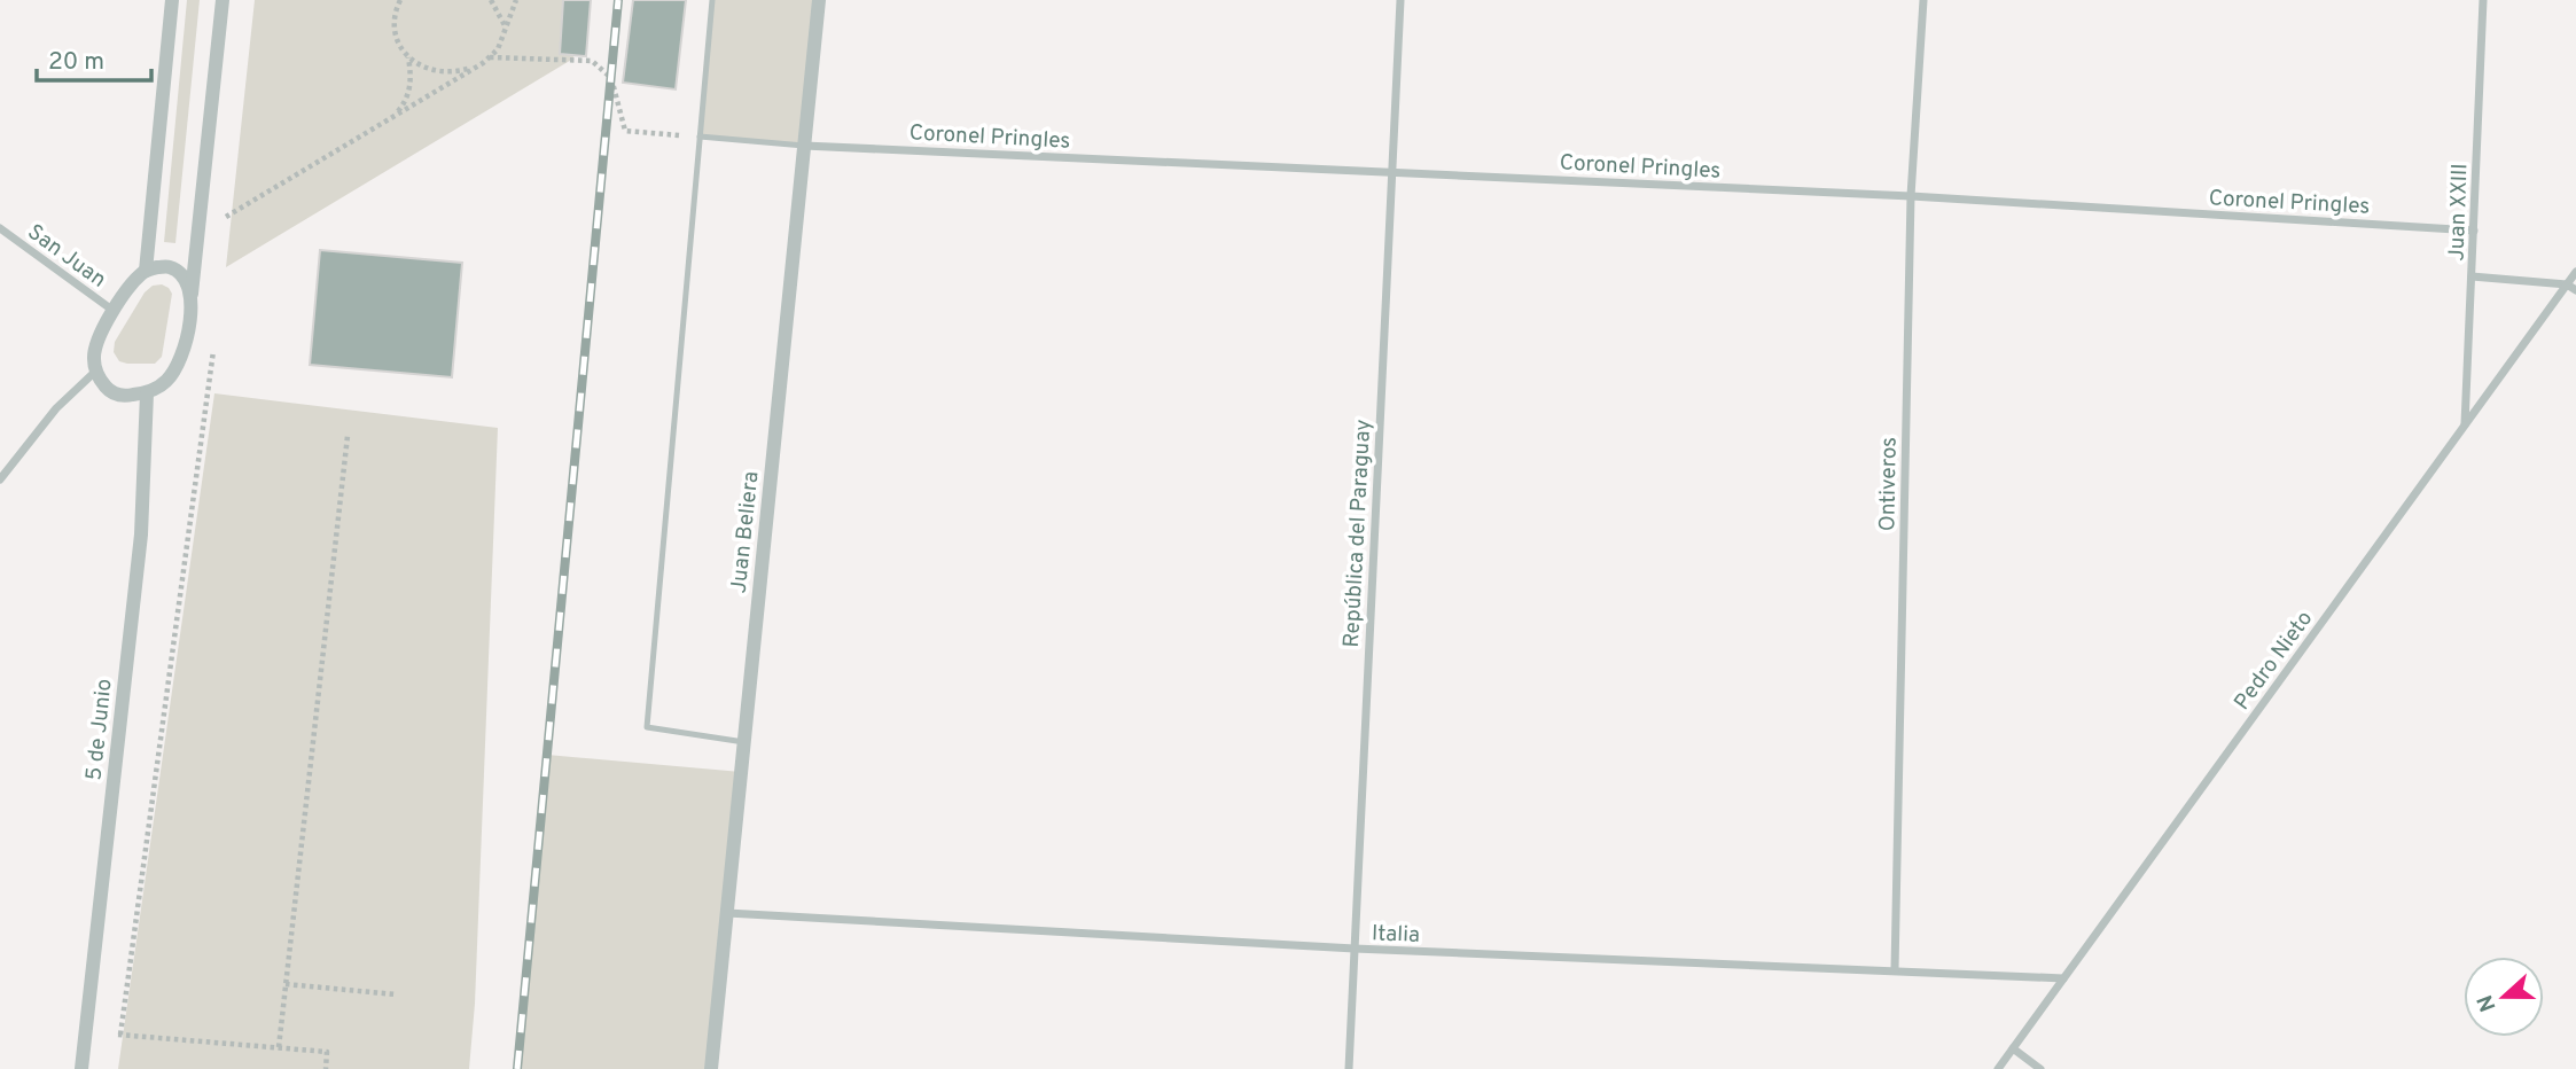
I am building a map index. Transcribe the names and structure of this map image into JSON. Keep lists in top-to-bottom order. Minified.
{"streets":{"street":["Coronel Pringles","Juan XXIII","San Juan","Ontiveros","Juan Beliera","República del Paraguay","Pedro Nieto","5 de Junio","Italia"]},"crossings":[["Coronel Pringles","Juan XXIII"],["Coronel Pringles","Ontiveros"],["Coronel Pringles","Juan Beliera"],["Coronel Pringles","República del Paraguay"],["Juan XXIII","Pedro Nieto"],["San Juan","5 de Junio"],["Ontiveros","Italia"],["Juan Beliera","Italia"],["República del Paraguay","Italia"],["Pedro Nieto","Italia"]],"scale_bar":"20 m","north":"left"}
